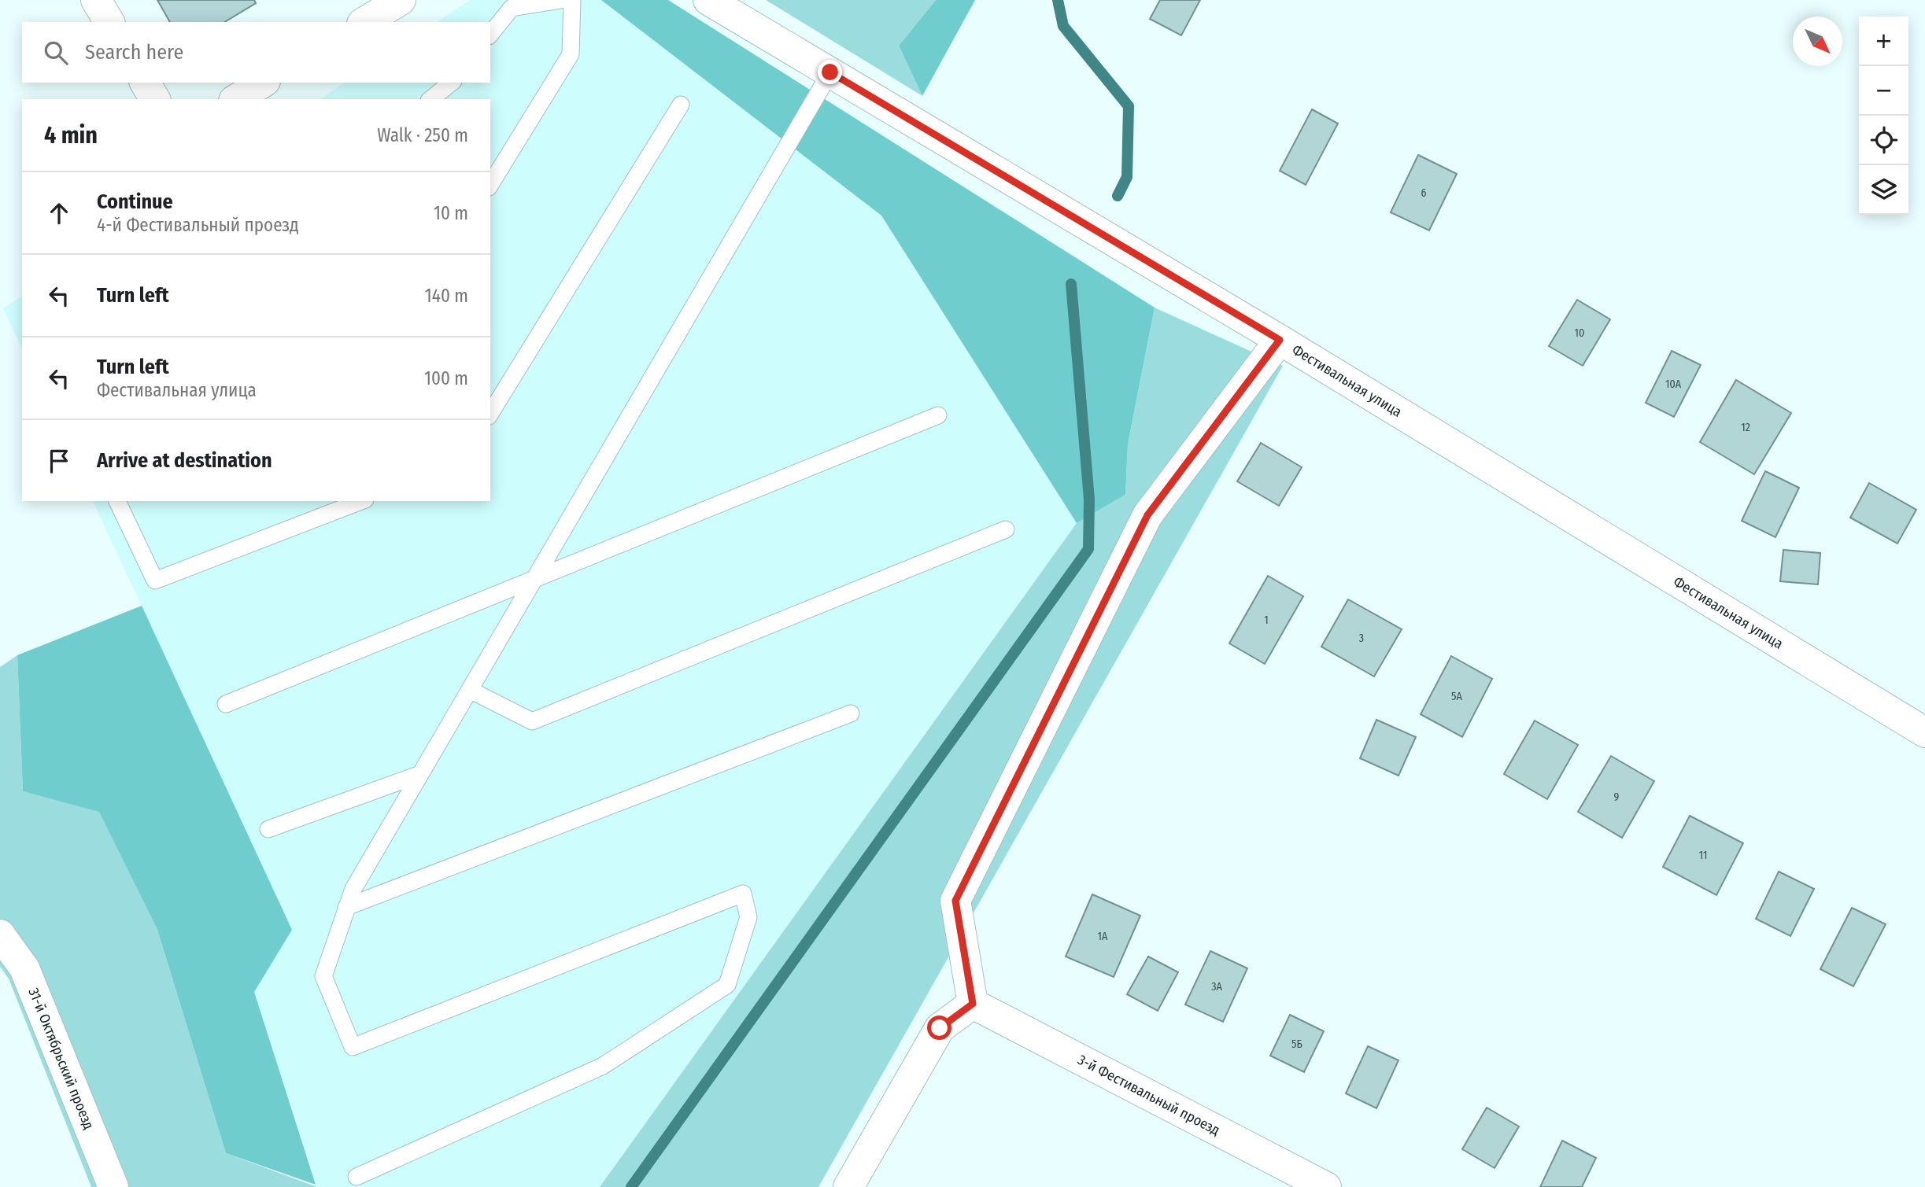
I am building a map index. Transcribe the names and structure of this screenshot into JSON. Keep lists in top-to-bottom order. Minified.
{"streets":{"street":["Фестивальная улица","31-й Октябрьский проезд","3-й Фестивальный проезд"]},"house_numbers":["6","10","10А","12","1","3","5А","9","11","1А","3А","5Б"],"north":"bottom right","page":{"map_buttons":["+","−"],"search":"Search here","heading":["4 min","Walk · 250 m"],"list":[["Continue","4-й Фестивальный проезд","10 m"],["Turn left","140 m"],["Turn left","Фестивальная улица","100 m"],"Arrive at destination"]}}
